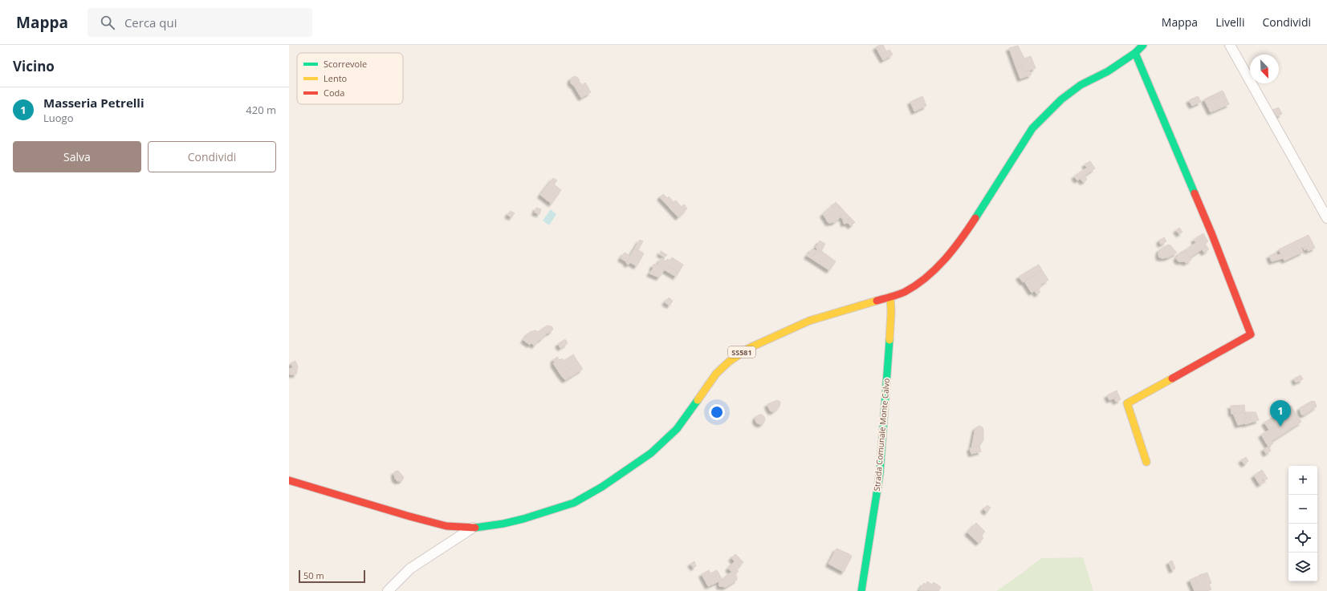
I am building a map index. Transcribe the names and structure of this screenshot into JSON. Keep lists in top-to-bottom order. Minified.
{"streets":{"main road":["SS581","Strada Comunale Monte Calvo"]},"crossings":[["SS581","Strada Comunale Monte Calvo"]],"legend":["Scorrevole","Lento","Coda"],"scale_bar":"50 m","north":"bottom right","page":{"header":"Mappa","search":"Cerca qui","nav":["Mappa","Livelli","Condividi"],"heading":"Vicino","list":[{"mark":"1","name":"Masseria Petrelli","note":"Luogo","value":"420 m"}],"buttons":["Salva","Condividi"],"pins":"1","map_buttons":["+","−"],"scale":"50 m"}}
